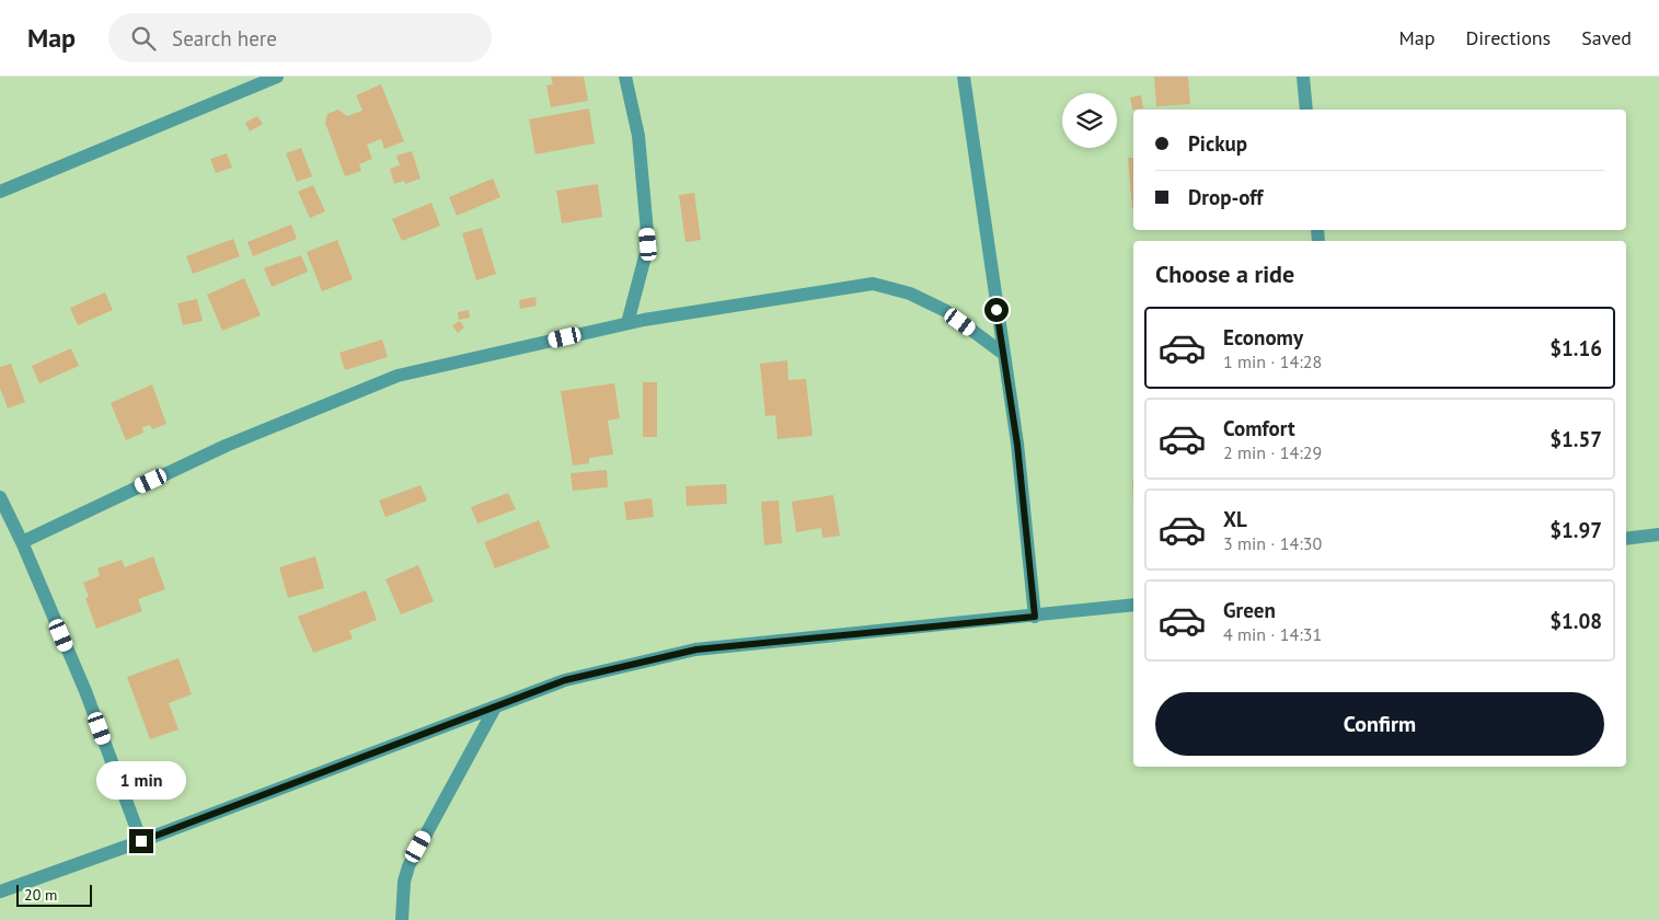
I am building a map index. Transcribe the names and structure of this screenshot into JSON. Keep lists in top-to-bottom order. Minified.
{"scale_bar":"20 m","page":{"header":"Map","search":"Search here","nav":["Map","Directions","Saved"],"banner":["Pickup","Drop-off"],"heading":"Choose a ride","list":[{"name":"Economy","note":"1 min · 14:28","value":"$1.16"},{"name":"Comfort","note":"2 min · 14:29","value":"$1.57"},{"name":"XL","note":"3 min · 14:30","value":"$1.97"},{"name":"Green","note":"4 min · 14:31","value":"$1.08"}],"buttons":"Confirm","bubble":"1 min","scale":"20 m"}}
